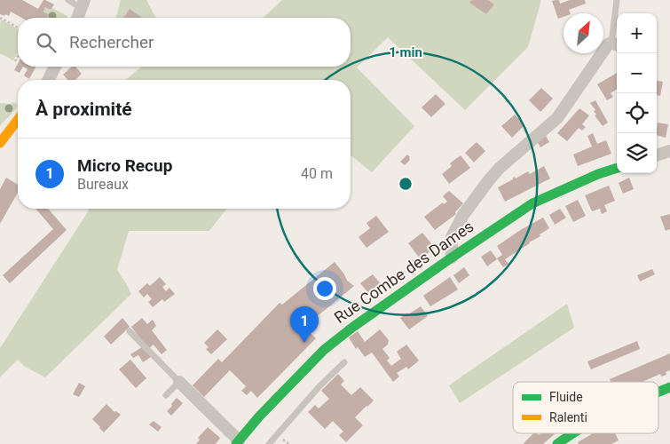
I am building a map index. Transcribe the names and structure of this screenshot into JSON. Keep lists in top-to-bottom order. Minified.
{"streets":{"street":["Rue Combe des Dames"]},"legend":["Fluide","Ralenti"],"north":"top right","page":{"map_buttons":["+","−"],"search":"Rechercher","heading":"À proximité","list":[{"mark":"1","name":"Micro Recup","note":"Bureaux","value":"40 m"}],"pins":"1"},"rings":["1 min"]}
